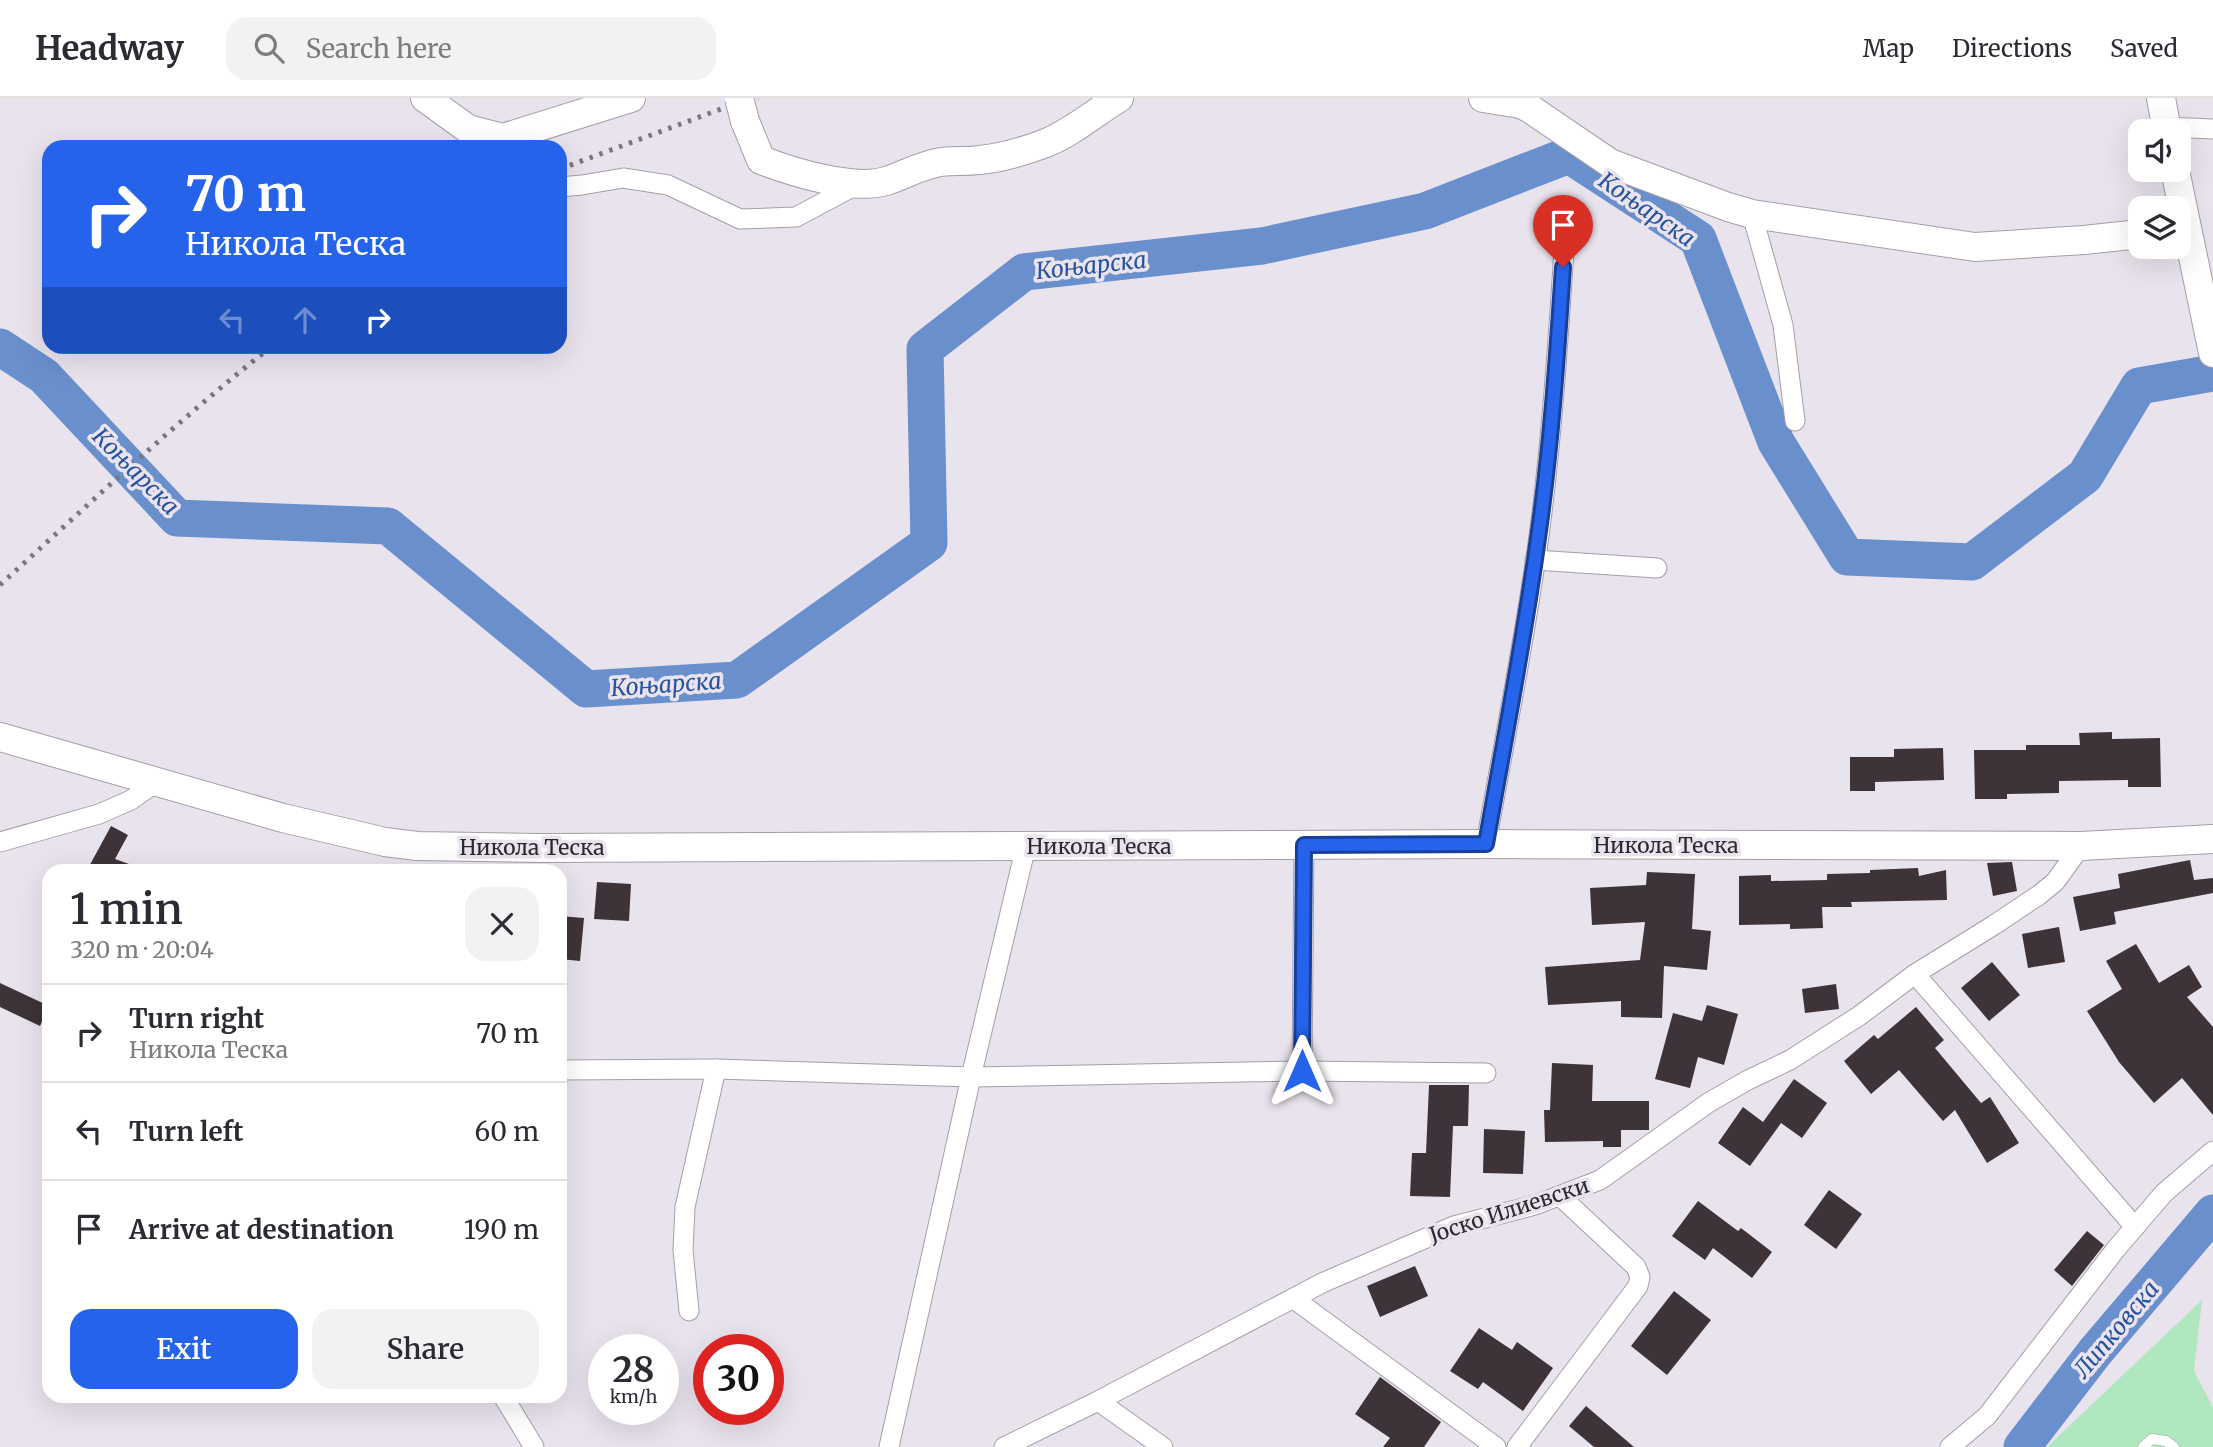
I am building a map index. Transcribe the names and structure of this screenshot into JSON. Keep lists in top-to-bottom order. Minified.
{"streets":{"main road":["Никола Теска"],"street":["Јоско Илиевски"]},"crossings":[["Никола Теска","Јоско Илиевски"]],"water":["Коњарска","Липковска"],"page":{"header":"Headway","search":"Search here","nav":["Map","Directions","Saved"],"turn":["70 m","Никола Теска"],"heading":["1 min","320 m · 20:04"],"list":[{"name":"Turn right","note":"Никола Теска","value":"70 m"},{"name":"Turn left","value":"60 m"},{"name":"Arrive at destination","value":"190 m"}],"buttons":["Exit","Share"],"speed":"28 km/h","limit":"30"}}
